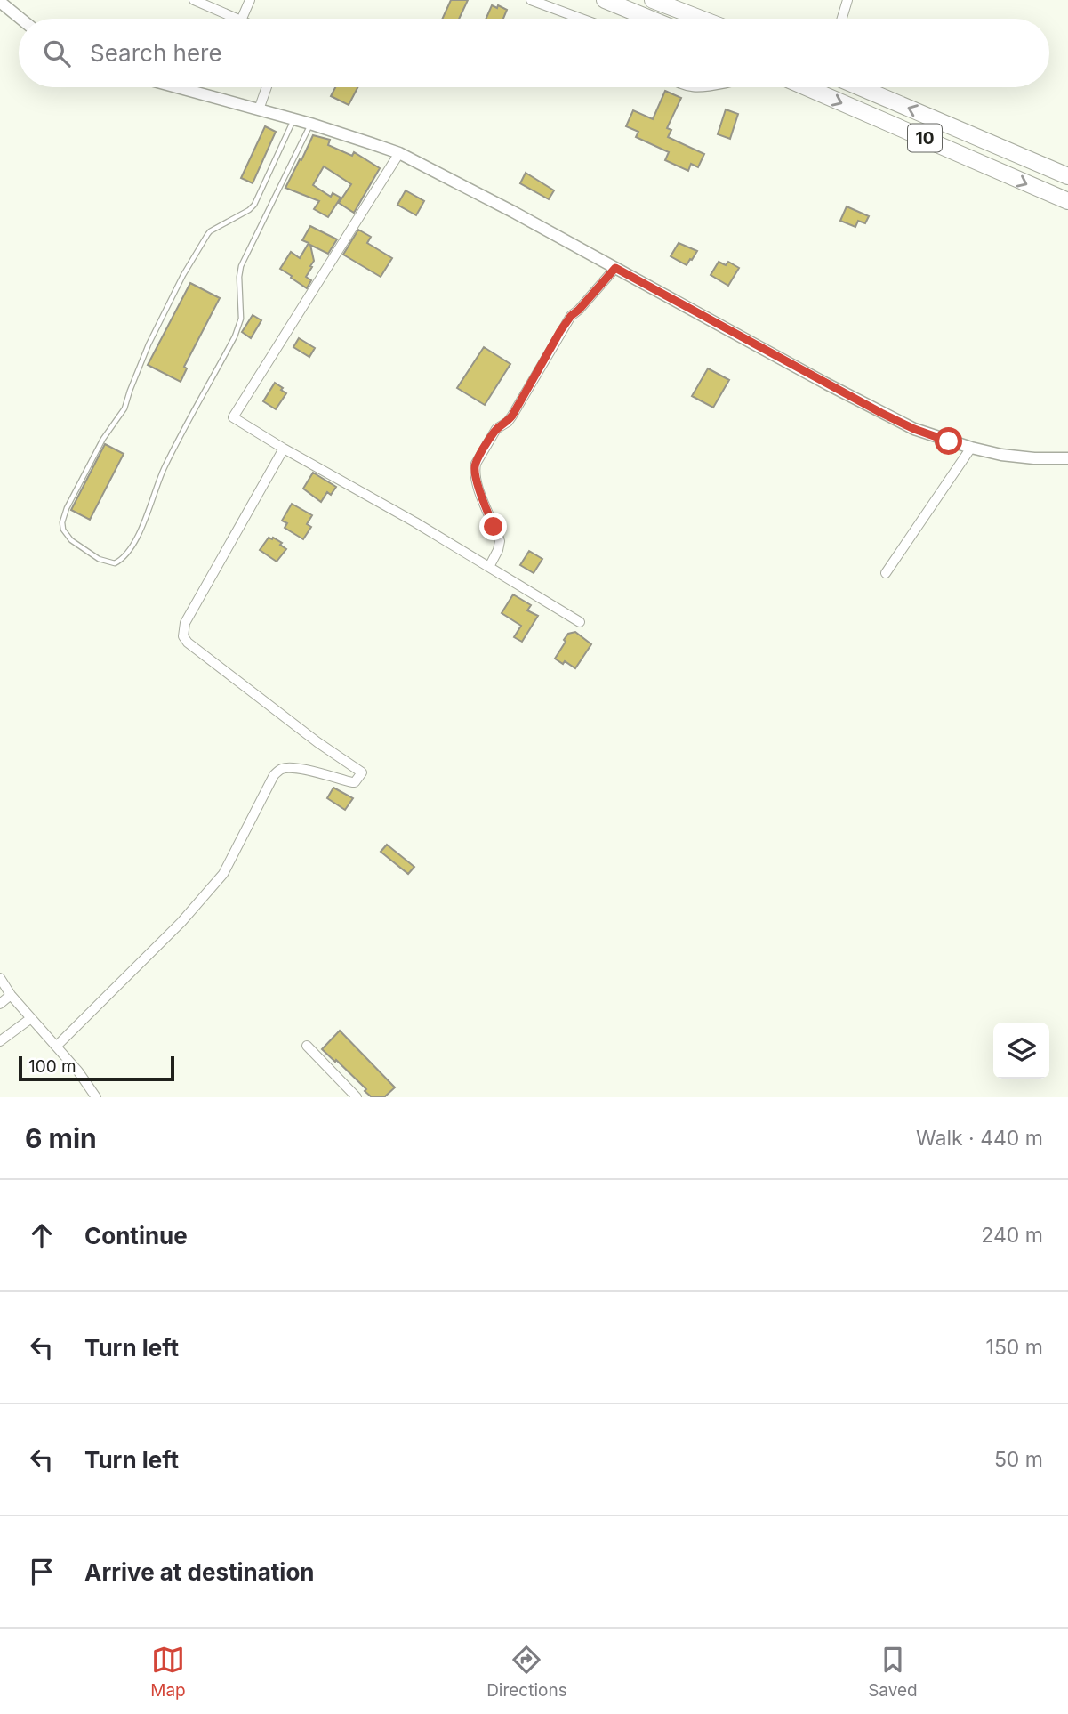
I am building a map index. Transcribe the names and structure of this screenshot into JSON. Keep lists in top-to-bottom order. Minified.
{"streets":{"highway":["10"]},"scale_bar":"100 m","page":{"search":"Search here","scale":"100 m","heading":["6 min","Walk · 440 m"],"list":[["Continue","240 m"],["Turn left","150 m"],["Turn left","50 m"],"Arrive at destination"],"nav":["Map","Directions","Saved"]}}
